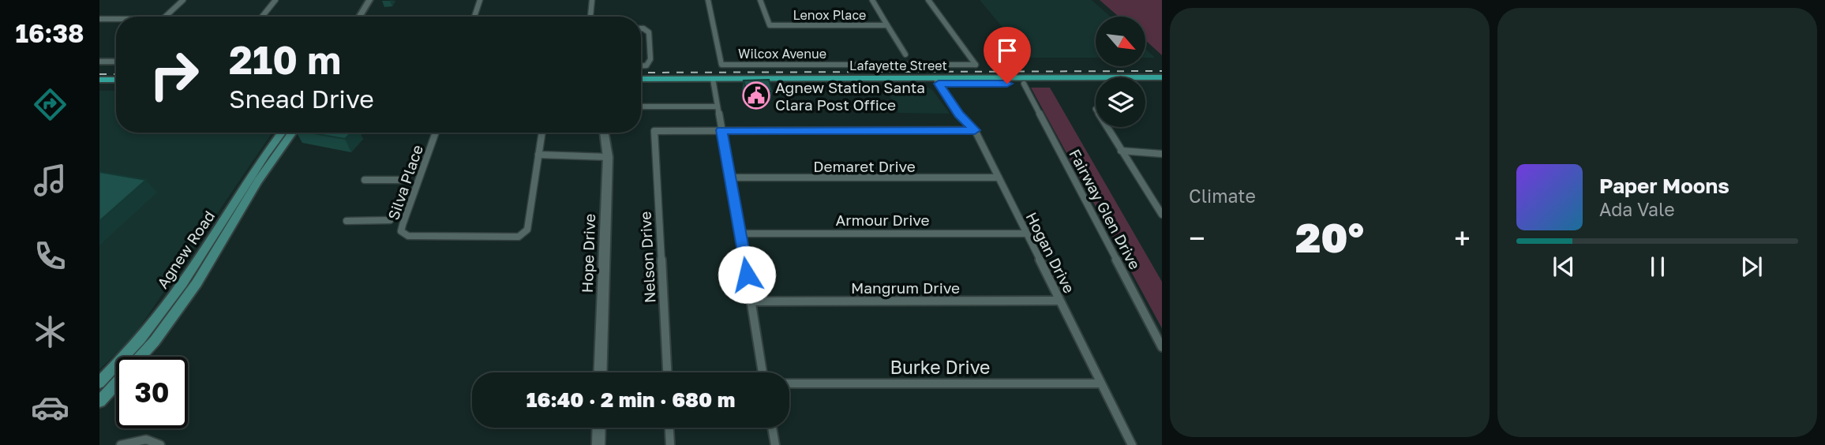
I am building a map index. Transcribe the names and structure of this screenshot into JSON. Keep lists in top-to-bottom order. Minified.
{"streets":{"main road":["Lafayette Street","Agnew Road"],"street":["Lenox Place","Wilcox Avenue","Demaret Drive","Silva Place","Fairway Glen Drive","Armour Drive","Hogan Drive","Hope Drive","Nelson Drive","Mangrum Drive","Burke Drive"]},"crossings":[["Lafayette Street","Fairway Glen Drive"],["Lafayette Street","Hogan Drive"],["Demaret Drive","Hogan Drive"],["Armour Drive","Hogan Drive"],["Hogan Drive","Mangrum Drive"],["Hogan Drive","Burke Drive"]],"places":{"public building":["Agnew Station Santa Clara Post Office"]},"north":"bottom right","page":{"tabs":"16:38","tile":"Climate","turn":["210 m","Snead Drive"],"song":["Paper Moons","Ada Vale"],"heat":["−","20°","+"],"limit":"30","trip":"16:40 · 2 min · 680 m"}}
